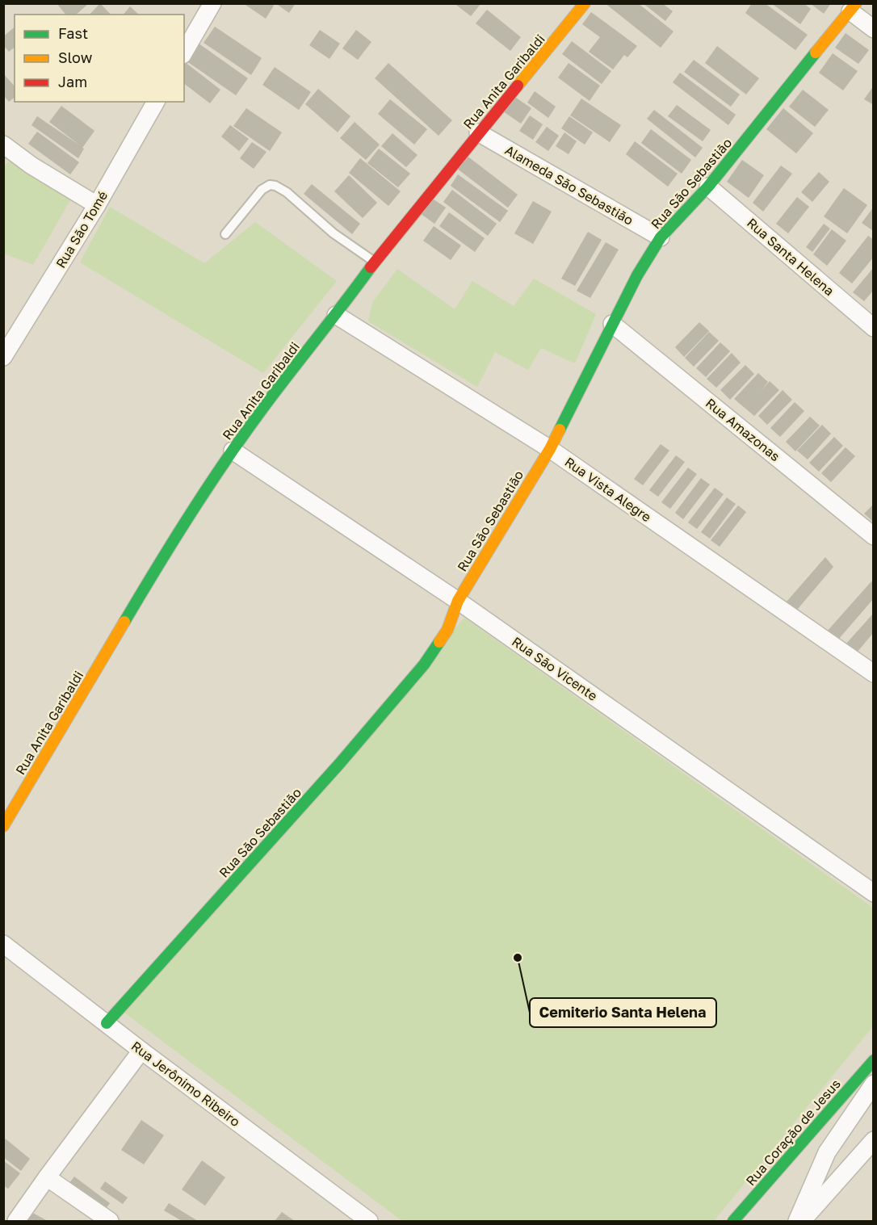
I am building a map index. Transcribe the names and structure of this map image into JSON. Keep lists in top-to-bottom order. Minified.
{"streets":{"street":["Rua Anita Garibaldi","Rua São Sebastião","Alameda São Sebastião","Rua São Tomé","Rua Santa Helena","Rua Amazonas","Rua Vista Alegre","Rua São Vicente","Rua Jerônimo Ribeiro","Rua Coração de Jesus"]},"crossings":[["Rua Anita Garibaldi","Alameda São Sebastião"],["Rua Anita Garibaldi","Rua Vista Alegre"],["Rua Anita Garibaldi","Rua São Vicente"],["Rua São Sebastião","Alameda São Sebastião"],["Rua São Sebastião","Rua Santa Helena"],["Rua São Sebastião","Rua Amazonas"],["Rua São Sebastião","Rua Vista Alegre"],["Rua São Sebastião","Rua São Vicente"],["Rua São Sebastião","Rua Jerônimo Ribeiro"]],"places":["Cemiterio Santa Helena"],"legend":["Fast","Slow","Jam"]}
